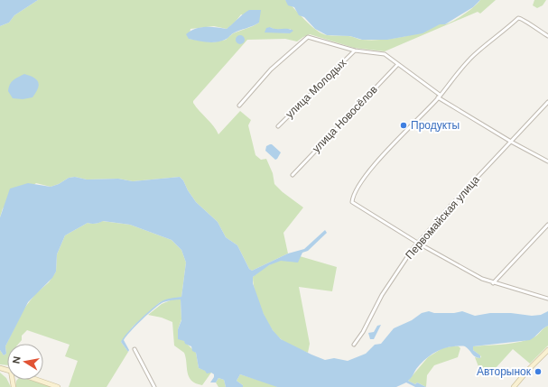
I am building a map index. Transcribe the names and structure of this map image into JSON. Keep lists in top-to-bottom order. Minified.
{"streets":{"street":["улица Молодых","улица Новосёлов","Первомайская улица"]},"places":["Продукты","Авторынок"],"north":"left"}
